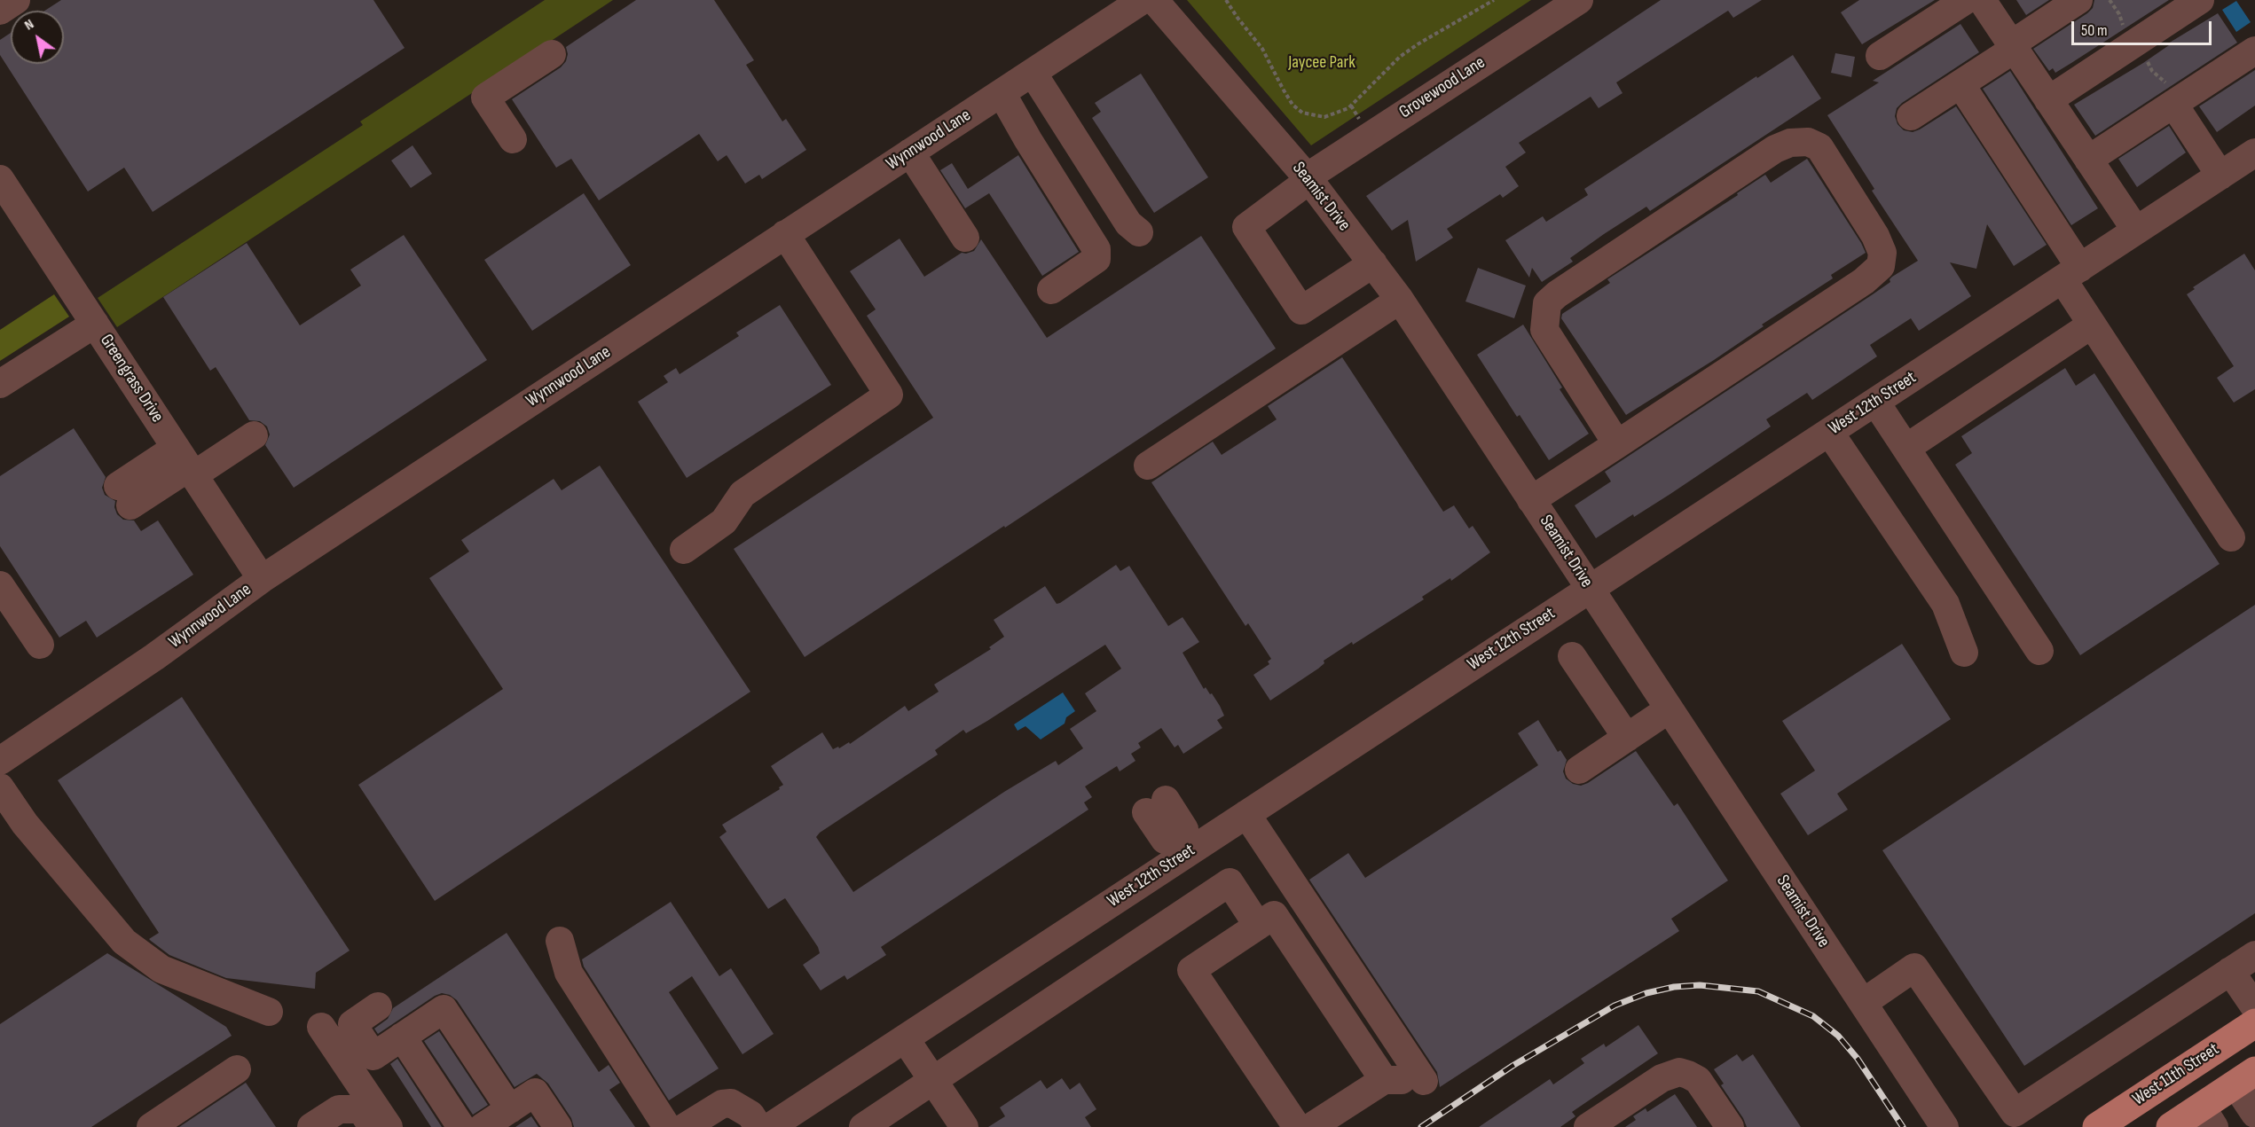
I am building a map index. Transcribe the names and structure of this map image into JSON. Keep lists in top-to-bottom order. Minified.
{"streets":{"main road":["West 11th Street"],"street":["Grovewood Lane","Wynnwood Lane","Seamist Drive","Greengrass Drive","West 12th Street"]},"crossings":[["Grovewood Lane","Seamist Drive"],["Wynnwood Lane","Greengrass Drive"],["Seamist Drive","West 12th Street"]],"parks":["Jaycee Park"],"scale_bar":"50 m","north":"top left"}
